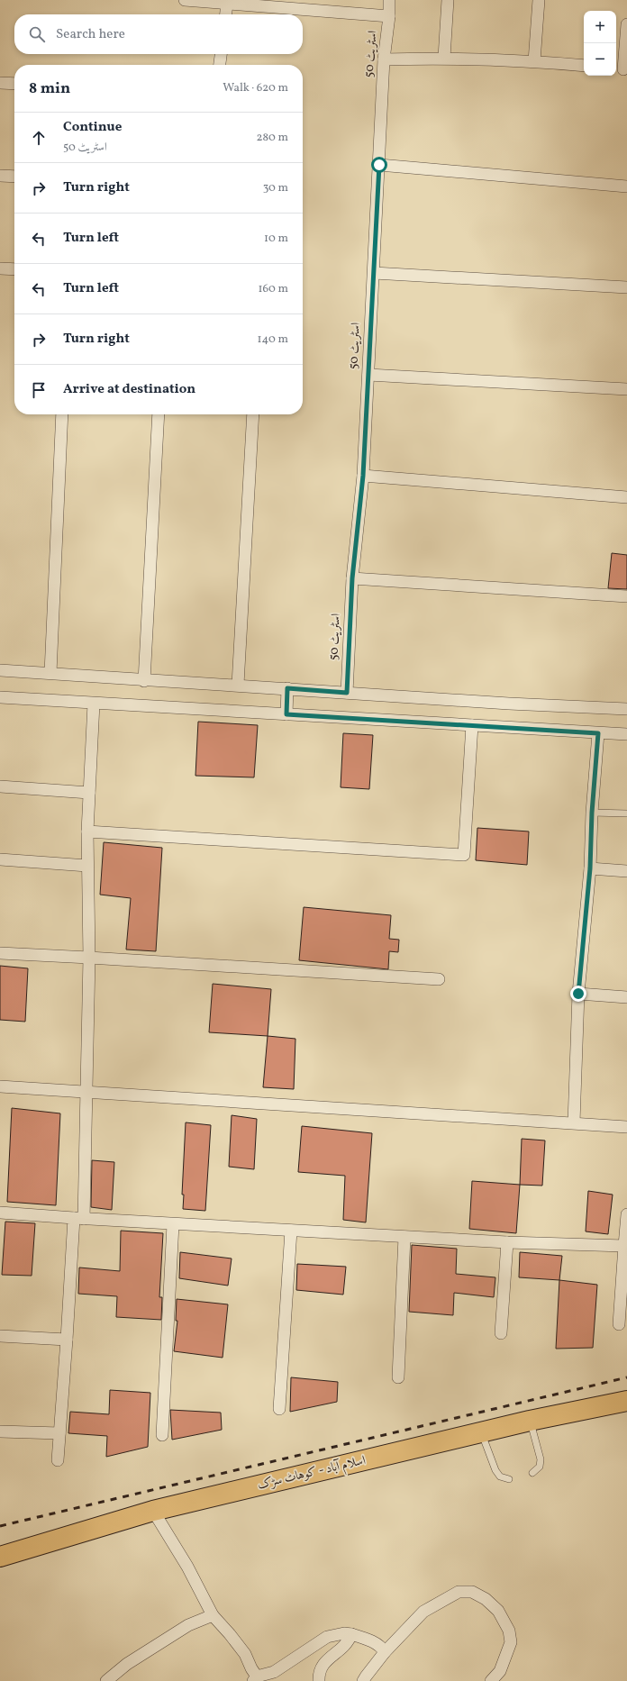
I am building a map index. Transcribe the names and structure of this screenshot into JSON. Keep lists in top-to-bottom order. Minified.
{"streets":{"highway":["اسلام آباد - کوہاٹ سڑک"],"street":["اسٹریٹ 50"]},"page":{"map_buttons":["+","−"],"search":"Search here","heading":["8 min","Walk · 620 m"],"list":[["Continue","اسٹریٹ 50","280 m"],["Turn right","30 m"],["Turn left","10 m"],["Turn left","160 m"],["Turn right","140 m"],"Arrive at destination"]}}
